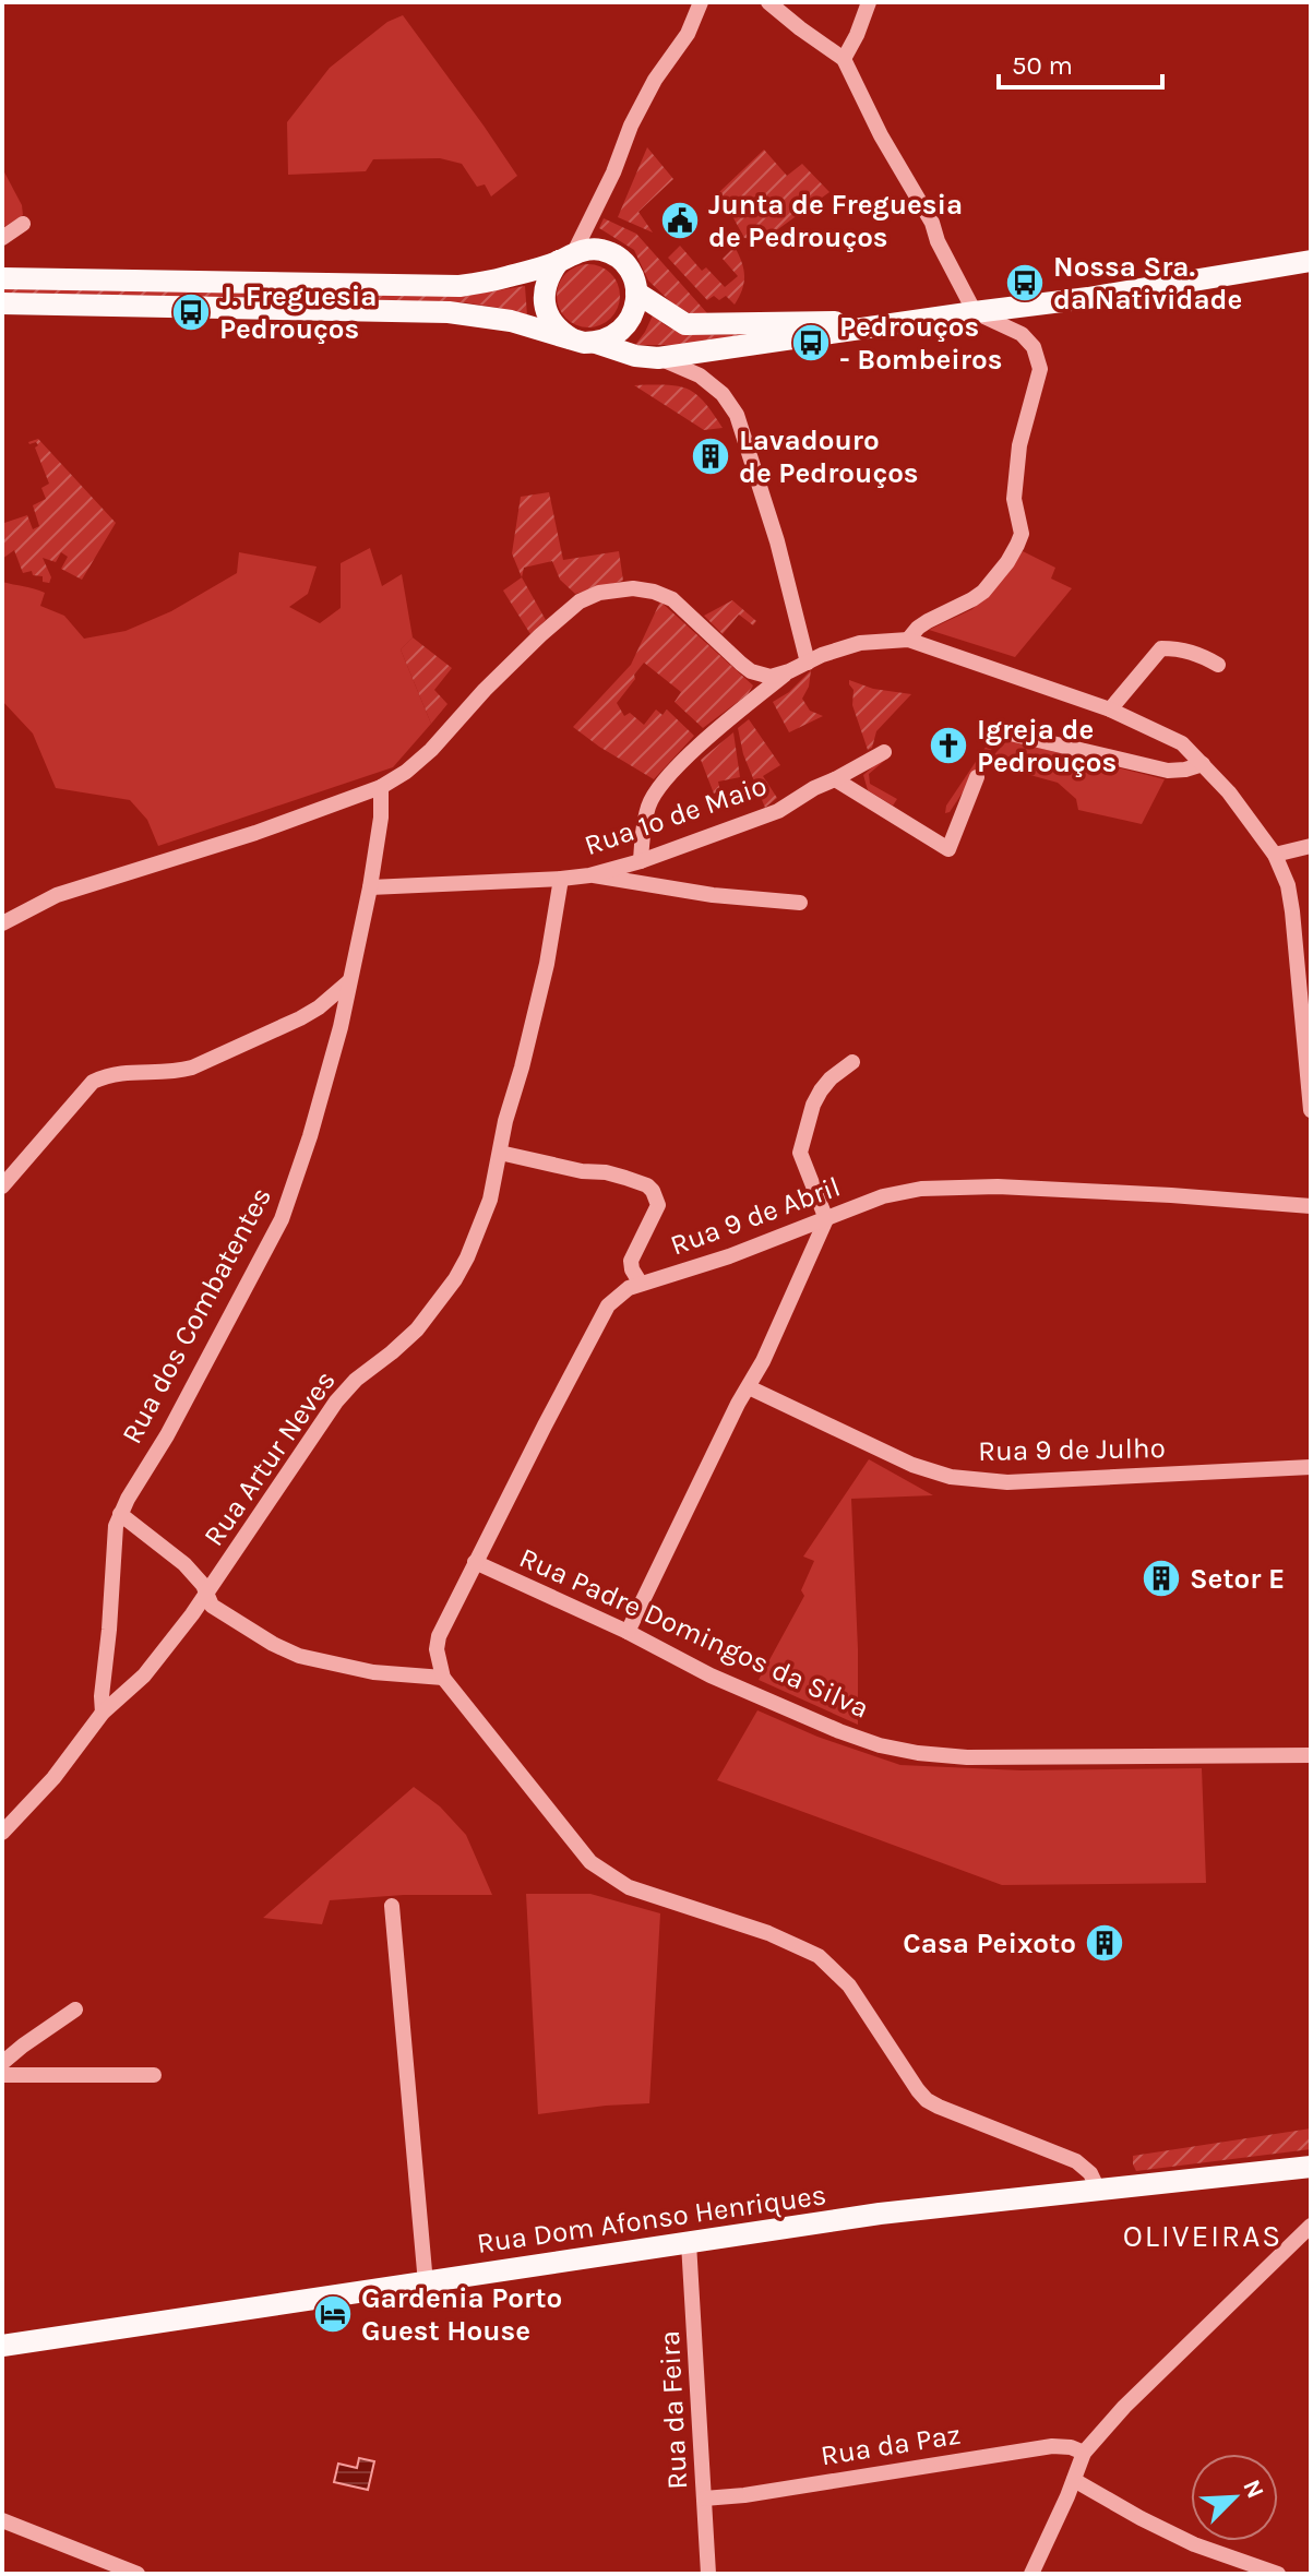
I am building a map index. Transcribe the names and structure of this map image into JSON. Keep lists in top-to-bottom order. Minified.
{"streets":{"main road":["Rua Dom Afonso Henriques"],"street":["Rua 1º de Maio","Rua 9 de Abril","Rua dos Combatentes","Rua 9 de Julho","Rua Artur Neves","Rua Padre Domingos da Silva","Rua da Feira","Rua da Paz"]},"crossings":[["Rua 1º de Maio","Rua dos Combatentes"],["Rua 1º de Maio","Rua Artur Neves"],["Rua 9 de Abril","Rua Padre Domingos da Silva"],["Rua dos Combatentes","Rua Artur Neves"],["Rua Dom Afonso Henriques","Rua da Feira"],["Rua da Feira","Rua da Paz"]],"districts":["OLIVEIRAS"],"places":{"public building":["Junta de Freguesia de Pedrouços"],"bus stop":["Nossa Sra. da Natividade","J. Freguesia Pedrouços","Pedrouços - Bombeiros"],"building":["Lavadouro de Pedrouços","Setor E","Casa Peixoto"],"church":["Igreja de Pedrouços"],"hotel":["Gardenia Porto Guest House"]},"scale_bar":"50 m","north":"top right"}
